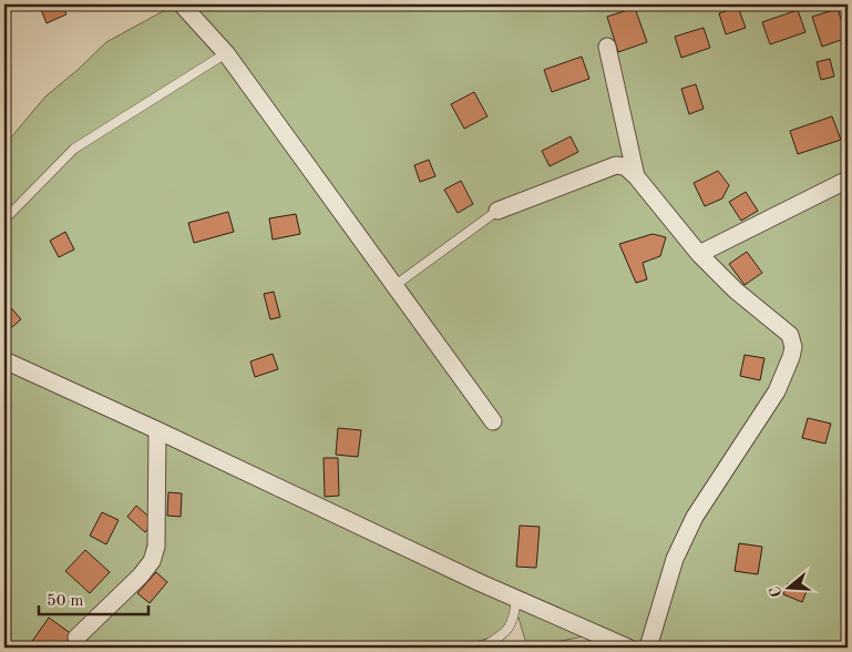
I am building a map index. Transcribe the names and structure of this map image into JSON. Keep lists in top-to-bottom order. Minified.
{"scale_bar":"50 m","north":"left"}
